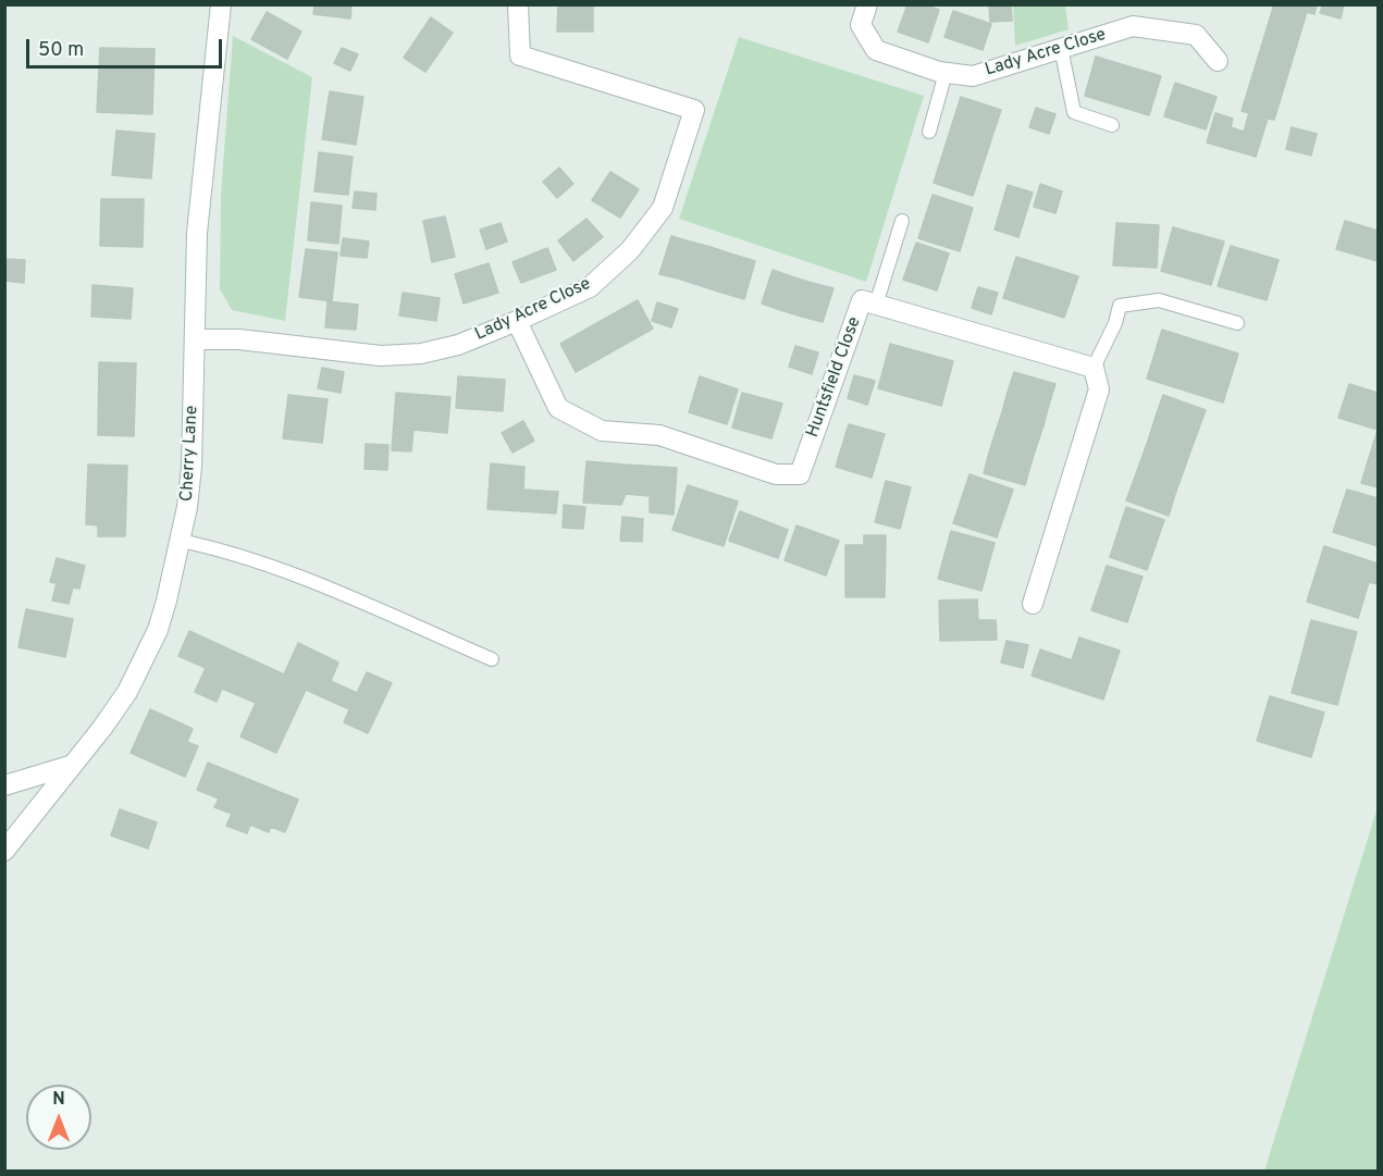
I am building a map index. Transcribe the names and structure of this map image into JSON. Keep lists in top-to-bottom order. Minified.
{"streets":{"street":["Lady Acre Close","Huntsfield Close","Cherry Lane"]},"crossings":[["Lady Acre Close","Huntsfield Close"],["Lady Acre Close","Cherry Lane"]],"scale_bar":"50 m","north":"top"}
